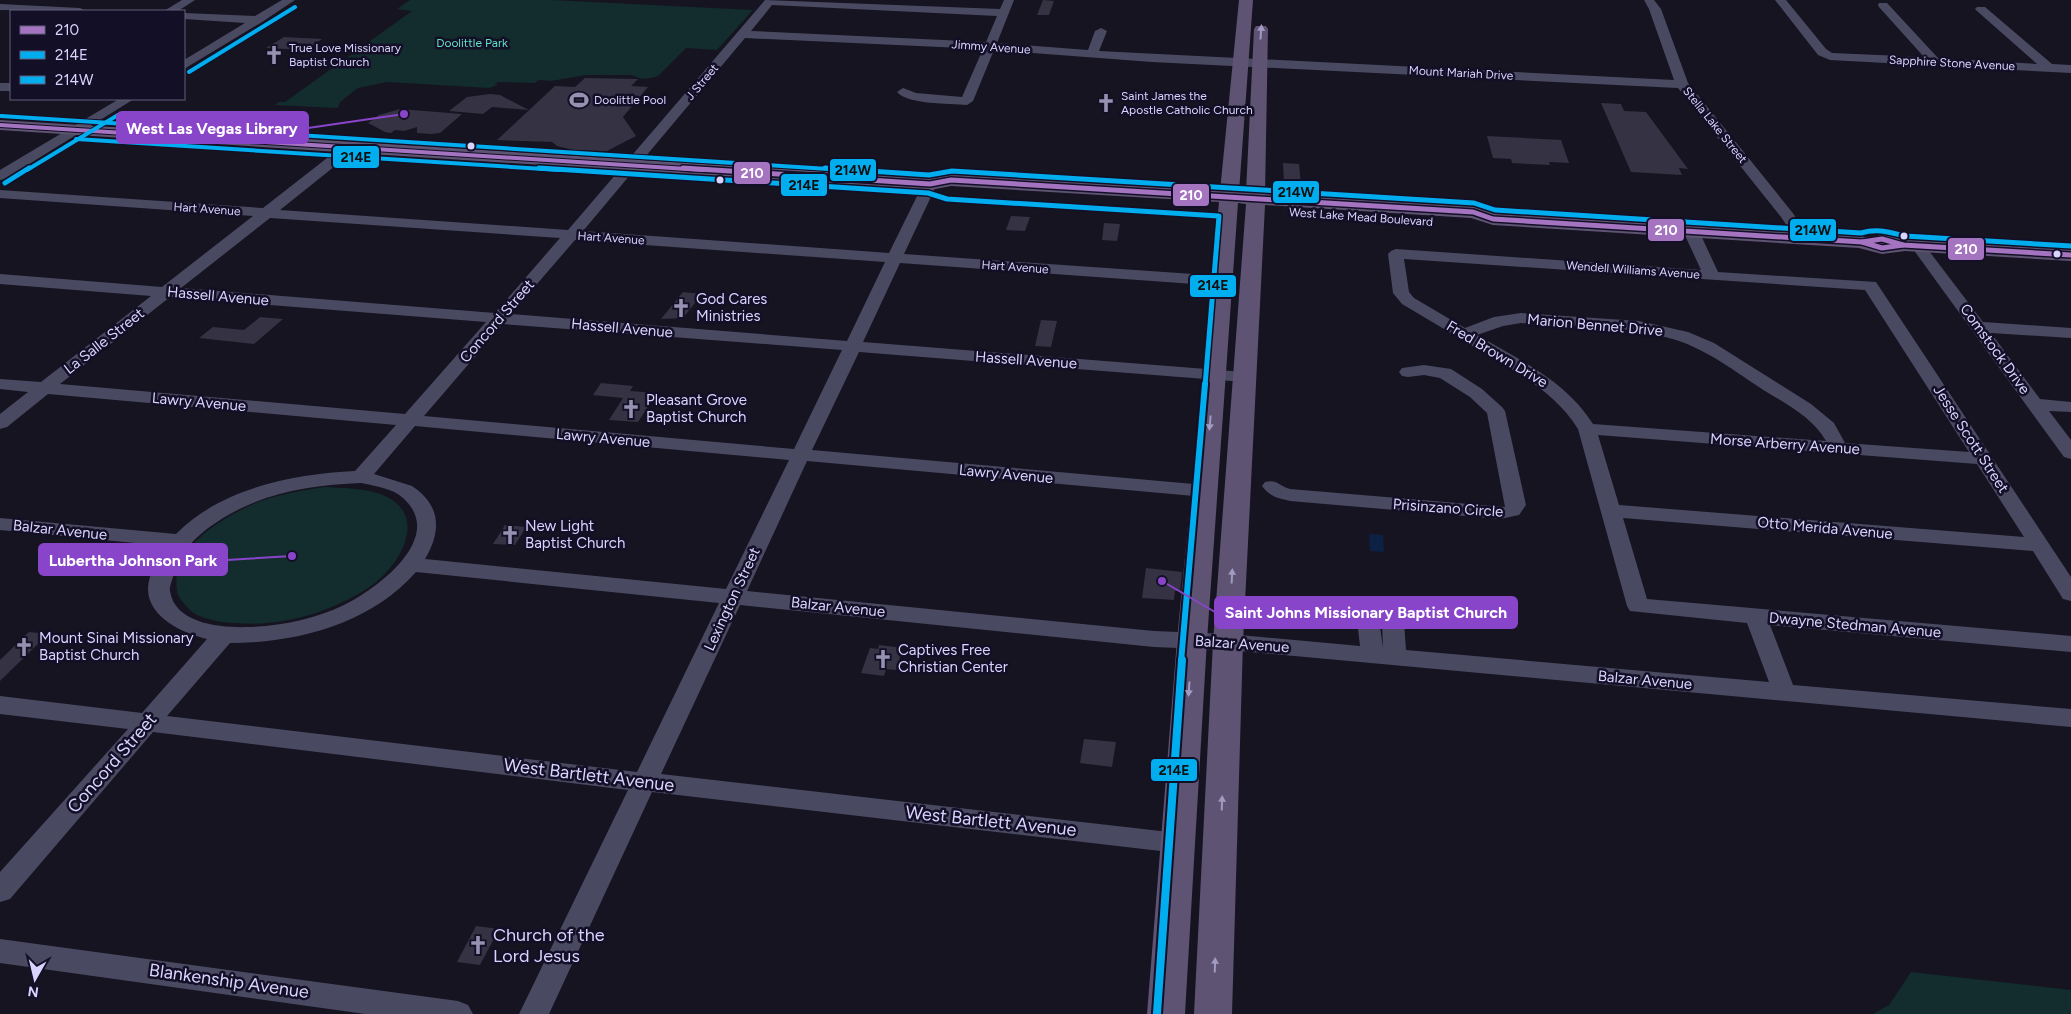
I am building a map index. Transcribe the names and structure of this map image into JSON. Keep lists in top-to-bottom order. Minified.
{"streets":{"main road":["West Lake Mead Boulevard"],"street":["Jimmy Avenue","Sapphire Stone Avenue","Mount Mariah Drive","J Street","Stella Lake Street","Hart Avenue","Wendell Williams Avenue","Hassell Avenue","Concord Street","Marion Bennet Drive","La Salle Street","Comstock Drive","Fred Brown Drive","Lawry Avenue","Jesse Scott Street","Morse Arberry Avenue","Prisinzano Circle","Otto Merida Avenue","Balzar Avenue","Lexington Street","Dwayne Stedman Avenue","West Bartlett Avenue","Blankenship Avenue"]},"crossings":[["Jimmy Avenue","Mount Mariah Drive"],["Jimmy Avenue","J Street"],["Mount Mariah Drive","Stella Lake Street"],["J Street","West Lake Mead Boulevard"],["J Street","Concord Street"],["Stella Lake Street","West Lake Mead Boulevard"],["Hart Avenue","Concord Street"],["Hart Avenue","La Salle Street"],["Hart Avenue","Lexington Street"],["West Lake Mead Boulevard","Concord Street"],["West Lake Mead Boulevard","La Salle Street"],["West Lake Mead Boulevard","Comstock Drive"],["West Lake Mead Boulevard","Lexington Street"],["Wendell Williams Avenue","Fred Brown Drive"],["Wendell Williams Avenue","Jesse Scott Street"],["Hassell Avenue","Concord Street"],["Hassell Avenue","La Salle Street"],["Hassell Avenue","Lexington Street"],["Concord Street","Lawry Avenue"],["Concord Street","West Bartlett Avenue"],["Marion Bennet Drive","Fred Brown Drive"],["Marion Bennet Drive","Morse Arberry Avenue"],["La Salle Street","Lawry Avenue"],["Fred Brown Drive","Morse Arberry Avenue"],["Fred Brown Drive","Otto Merida Avenue"],["Fred Brown Drive","Dwayne Stedman Avenue"],["Lawry Avenue","Lexington Street"],["Jesse Scott Street","Morse Arberry Avenue"],["Jesse Scott Street","Otto Merida Avenue"],["Balzar Avenue","Lexington Street"],["Lexington Street","West Bartlett Avenue"]],"parks":["Doolittle Park"],"places":{"church":["True Love Missionary Baptist Church","Saint James the Apostle Catholic Church","God Cares Ministries","Pleasant Grove Baptist Church","New Light Baptist Church","Mount Sinai Missionary Baptist Church","Captives Free Christian Center","Church of the Lord Jesus"],"sports":["Doolittle Pool"],"other":["West Las Vegas Library","Lubertha Johnson Park","Saint Johns Missionary Baptist Church"]},"lines":["transit line 214E","transit line 214W","transit line 210"],"legend":["210","214E","214W"],"north":"bottom"}
